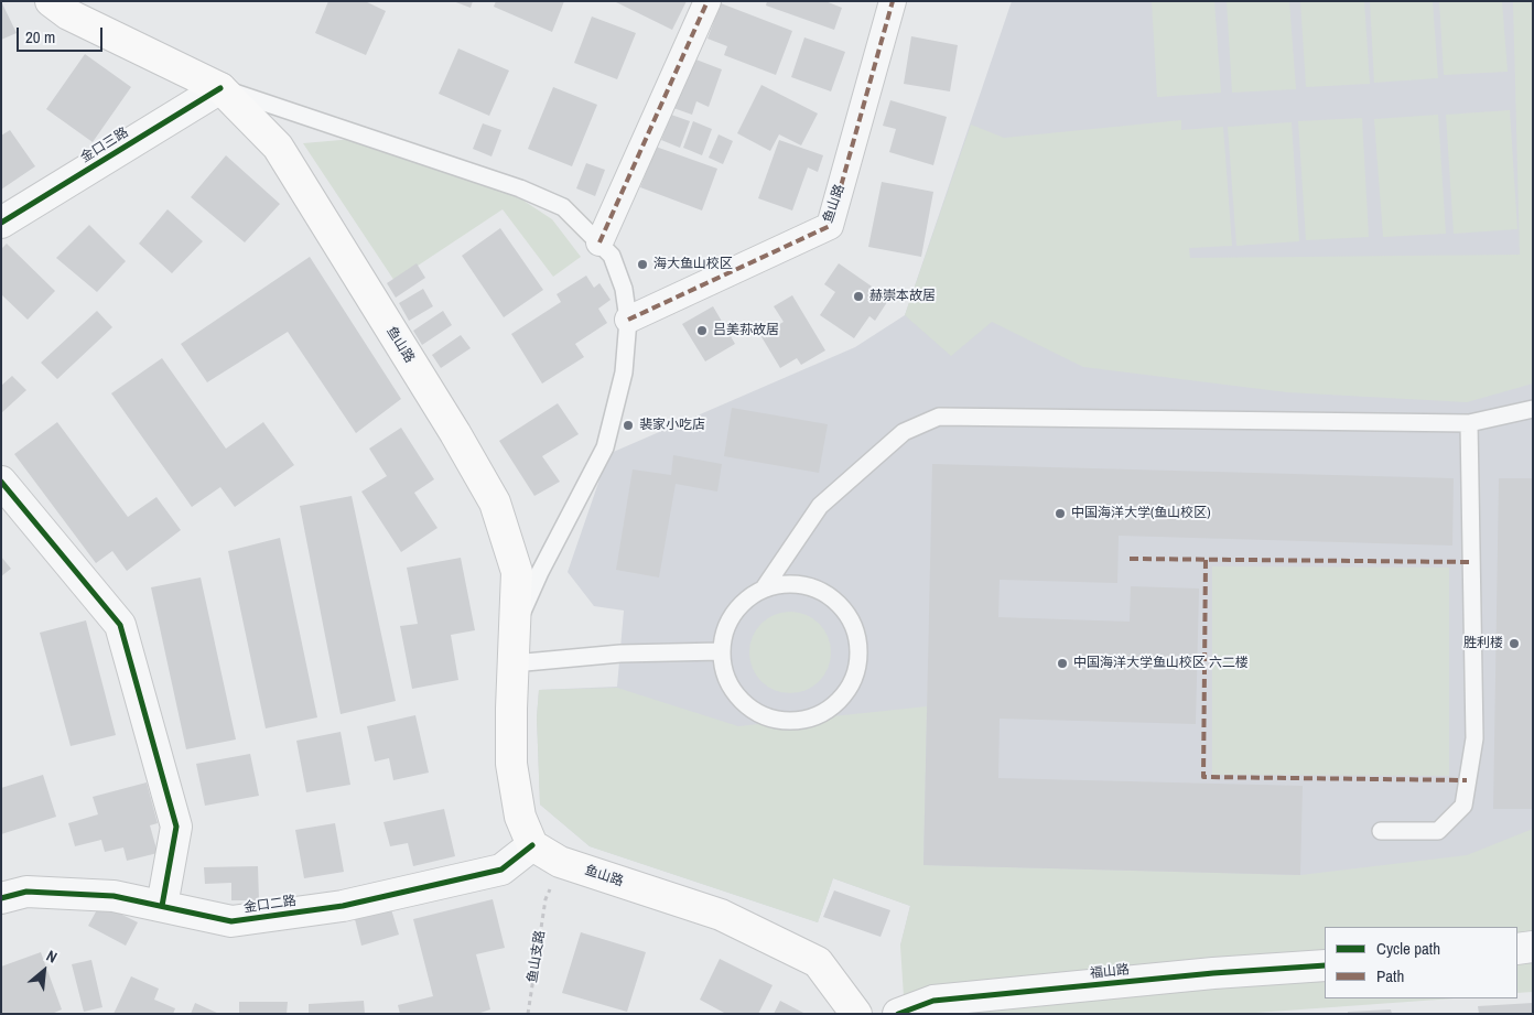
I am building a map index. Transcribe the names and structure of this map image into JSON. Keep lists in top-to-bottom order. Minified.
{"streets":{"main road":["鱼山路"],"street":["金口三路","金口二路","福山路"],"path":["鱼山支路"]},"crossings":[["金口三路","鱼山路"],["鱼山路","金口二路"]],"places":["海大鱼山校区","赫崇本故居","吕美荪故居","裴家小吃店","中国海洋大学(鱼山校区)","胜利楼","中国海洋大学鱼山校区 六二楼"],"legend":["Cycle path","Path"],"scale_bar":"20 m","north":"top right"}
